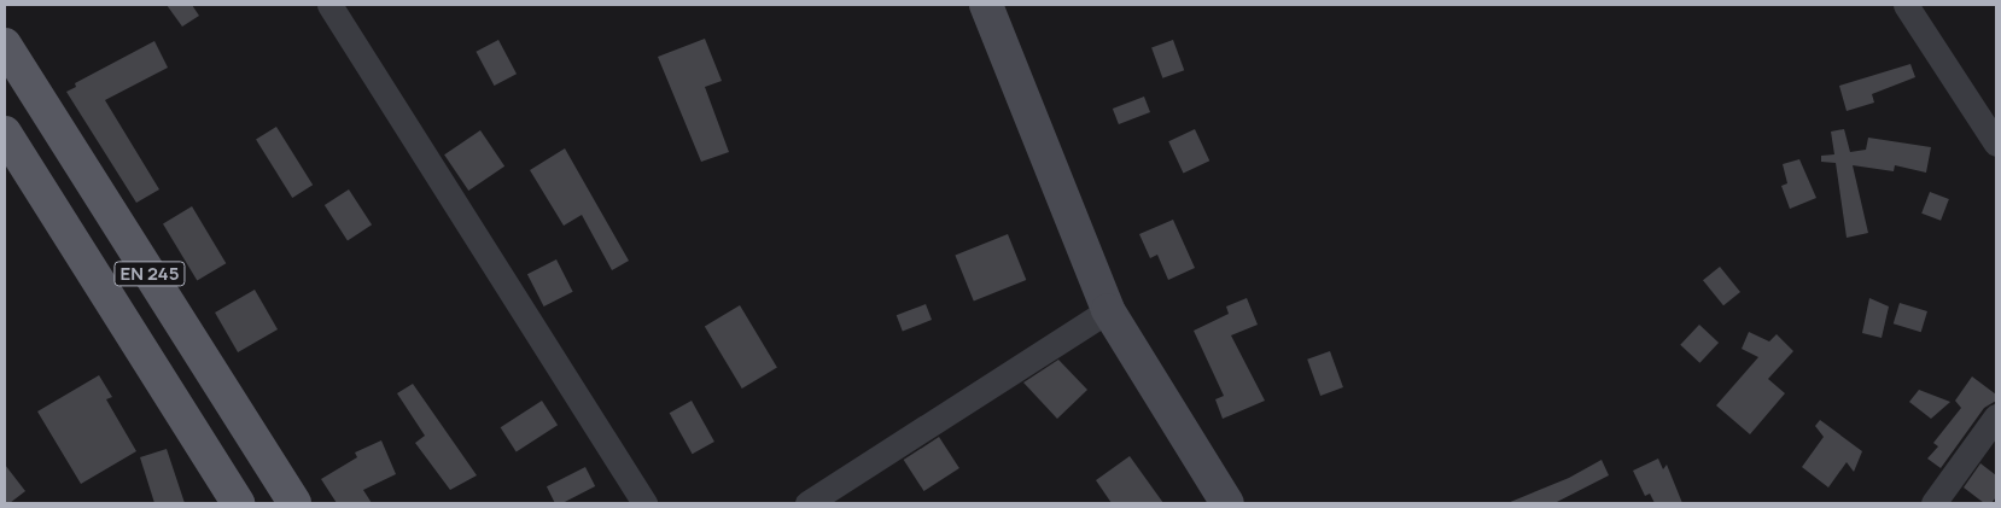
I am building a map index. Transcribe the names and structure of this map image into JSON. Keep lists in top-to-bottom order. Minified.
{"streets":{"main road":["EN 245"]}}
